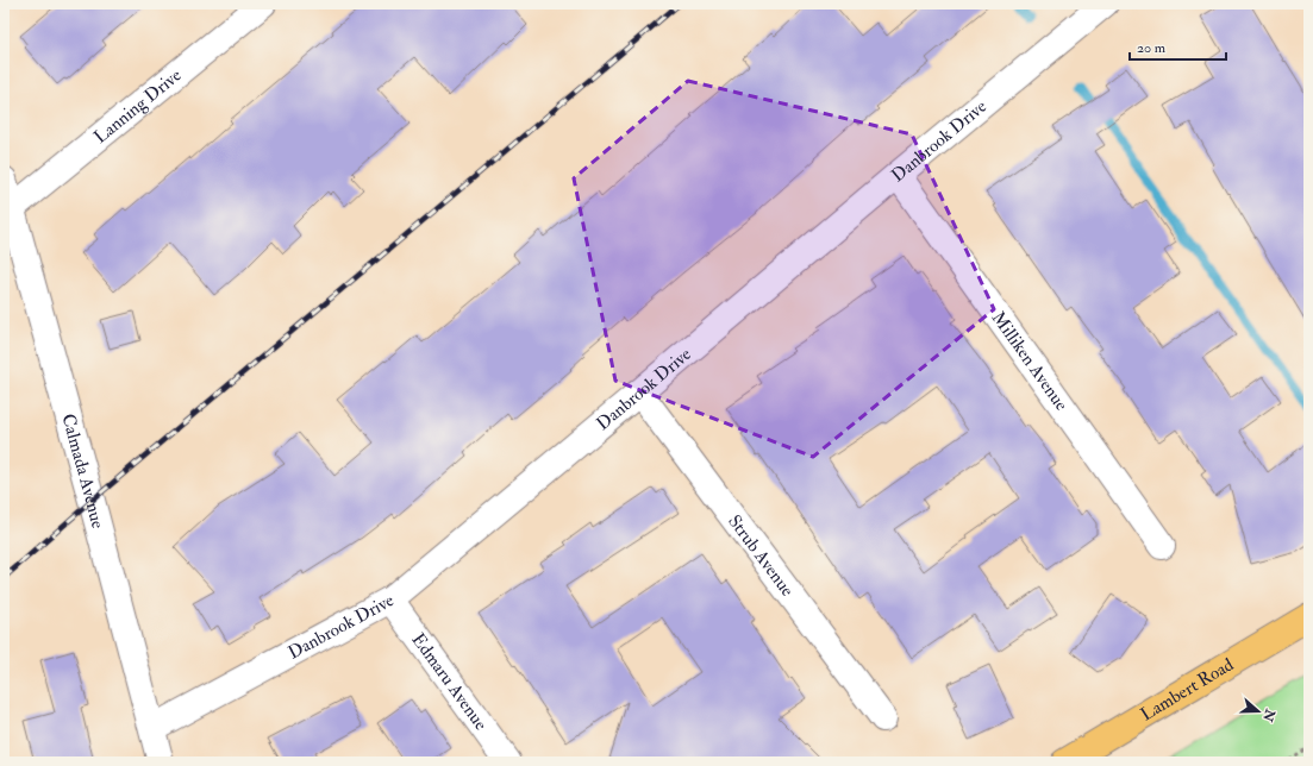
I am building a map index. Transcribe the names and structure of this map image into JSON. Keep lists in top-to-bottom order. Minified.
{"streets":{"main road":["Lambert Road"],"street":["Lanning Drive","Danbrook Drive","Milliken Avenue","Calmada Avenue","Strub Avenue","Edmaru Avenue"]},"crossings":[["Lanning Drive","Calmada Avenue"],["Danbrook Drive","Milliken Avenue"],["Danbrook Drive","Calmada Avenue"],["Danbrook Drive","Strub Avenue"],["Danbrook Drive","Edmaru Avenue"]],"scale_bar":"20 m","north":"right"}
